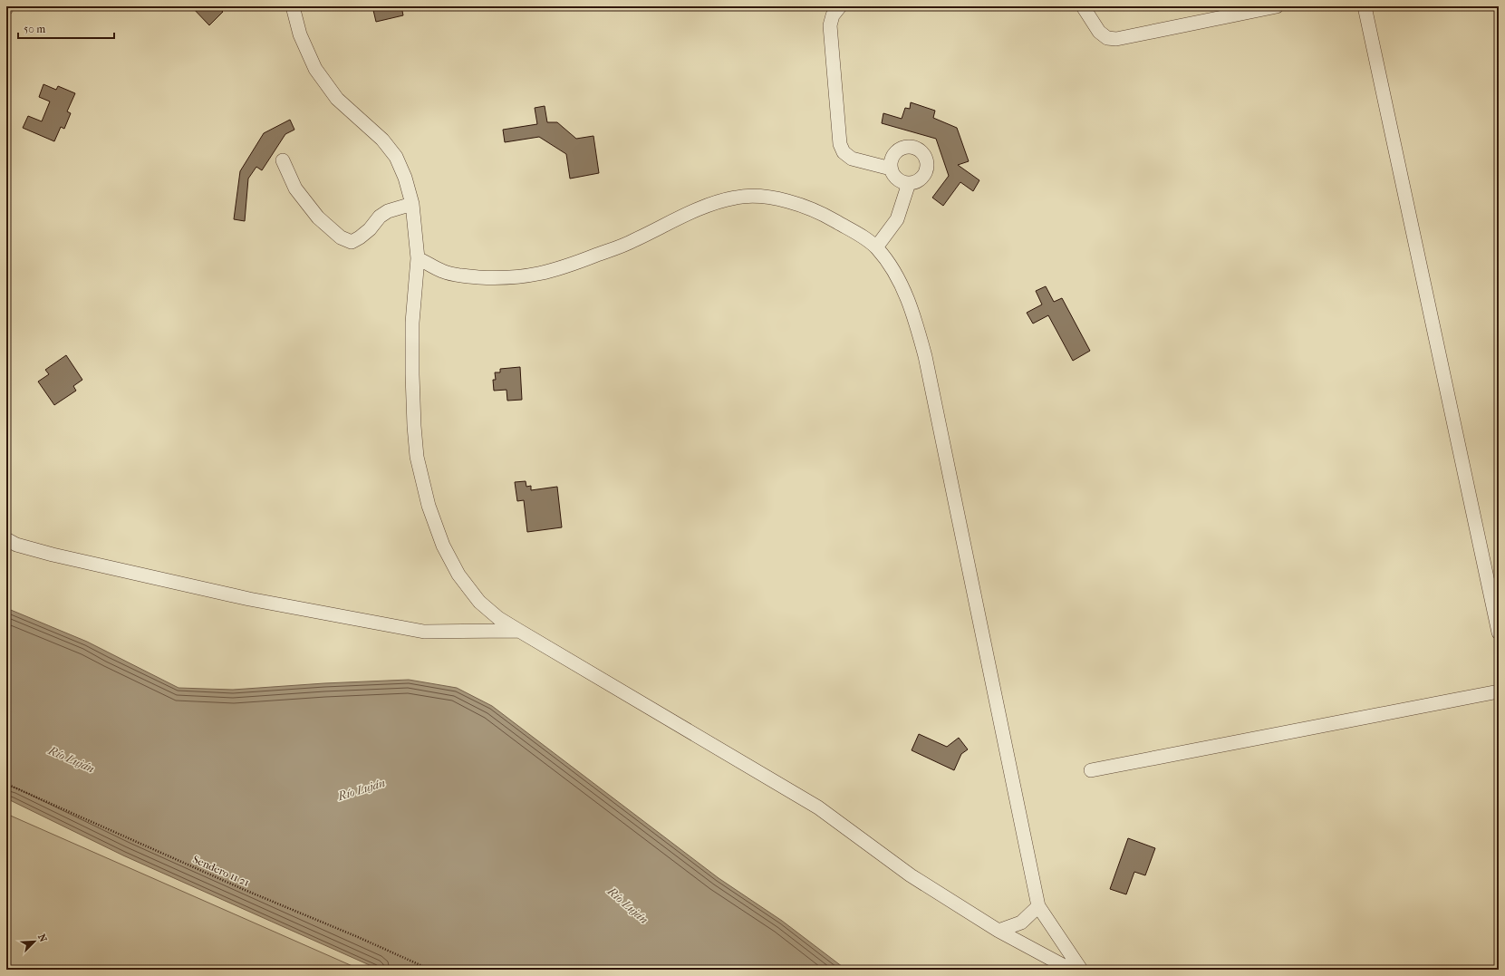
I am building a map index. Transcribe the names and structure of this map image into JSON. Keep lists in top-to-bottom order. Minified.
{"streets":{"path":["Sendero 11 21"]},"water":["Río Luján"],"scale_bar":"50 m","north":"top right"}
